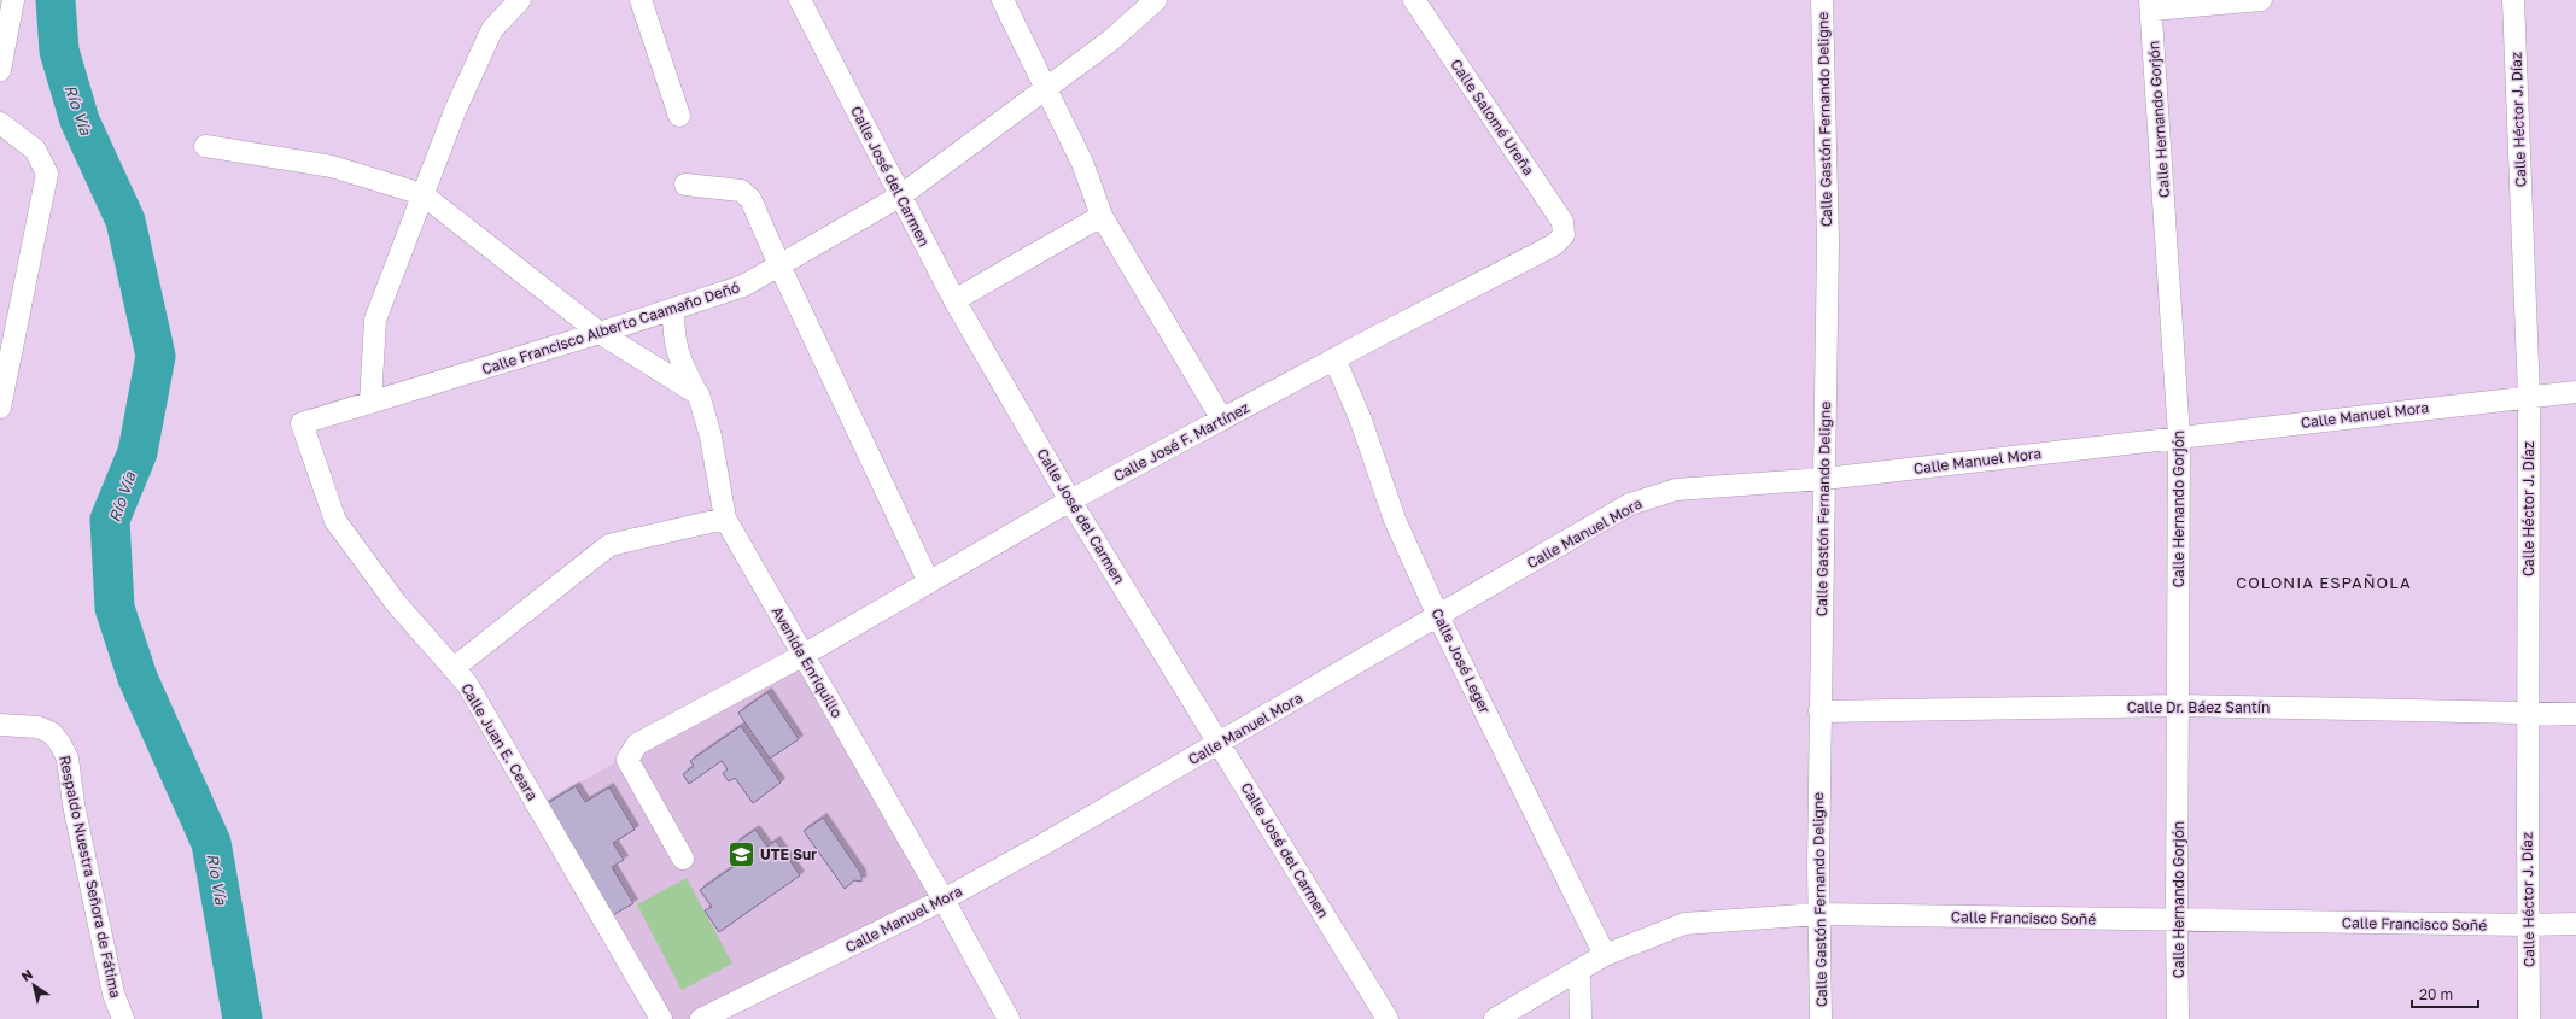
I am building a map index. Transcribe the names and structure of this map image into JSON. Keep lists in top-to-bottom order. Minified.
{"streets":{"street":["Calle Salomé Ureña","Calle Gastón Fernando Deligne","Calle Hernando Gorjón","Calle Héctor J. Díaz","Calle José del Carmen","Calle Francisco Alberto Caamaño Deñó","Calle Manuel Mora","Calle José F. Martínez","Calle José Leger","Avenida Enriquillo","Calle Dr. Báez Santín","Calle Juan E. Ceara","Respaldo Nuestra Señora de Fátima","Calle Francisco Soñé"]},"crossings":[["Calle Salomé Ureña","Calle José F. Martínez"],["Calle Gastón Fernando Deligne","Calle Manuel Mora"],["Calle Gastón Fernando Deligne","Calle Dr. Báez Santín"],["Calle Gastón Fernando Deligne","Calle Francisco Soñé"],["Calle Hernando Gorjón","Calle Manuel Mora"],["Calle Hernando Gorjón","Calle Dr. Báez Santín"],["Calle Hernando Gorjón","Calle Francisco Soñé"],["Calle Héctor J. Díaz","Calle Manuel Mora"],["Calle Héctor J. Díaz","Calle Dr. Báez Santín"],["Calle Héctor J. Díaz","Calle Francisco Soñé"],["Calle José del Carmen","Calle Francisco Alberto Caamaño Deñó"],["Calle José del Carmen","Calle Manuel Mora"],["Calle José del Carmen","Calle José F. Martínez"],["Calle Francisco Alberto Caamaño Deñó","Avenida Enriquillo"],["Calle Francisco Alberto Caamaño Deñó","Calle Juan E. Ceara"],["Calle Manuel Mora","Calle José Leger"],["Calle Manuel Mora","Avenida Enriquillo"],["Calle José F. Martínez","Calle José Leger"],["Calle José F. Martínez","Avenida Enriquillo"],["Calle José Leger","Calle Francisco Soñé"]],"districts":["COLONIA ESPAÑOLA"],"water":["Río Vía"],"places":{"school or university":["UTE Sur"]},"scale_bar":"20 m","north":"top left"}
